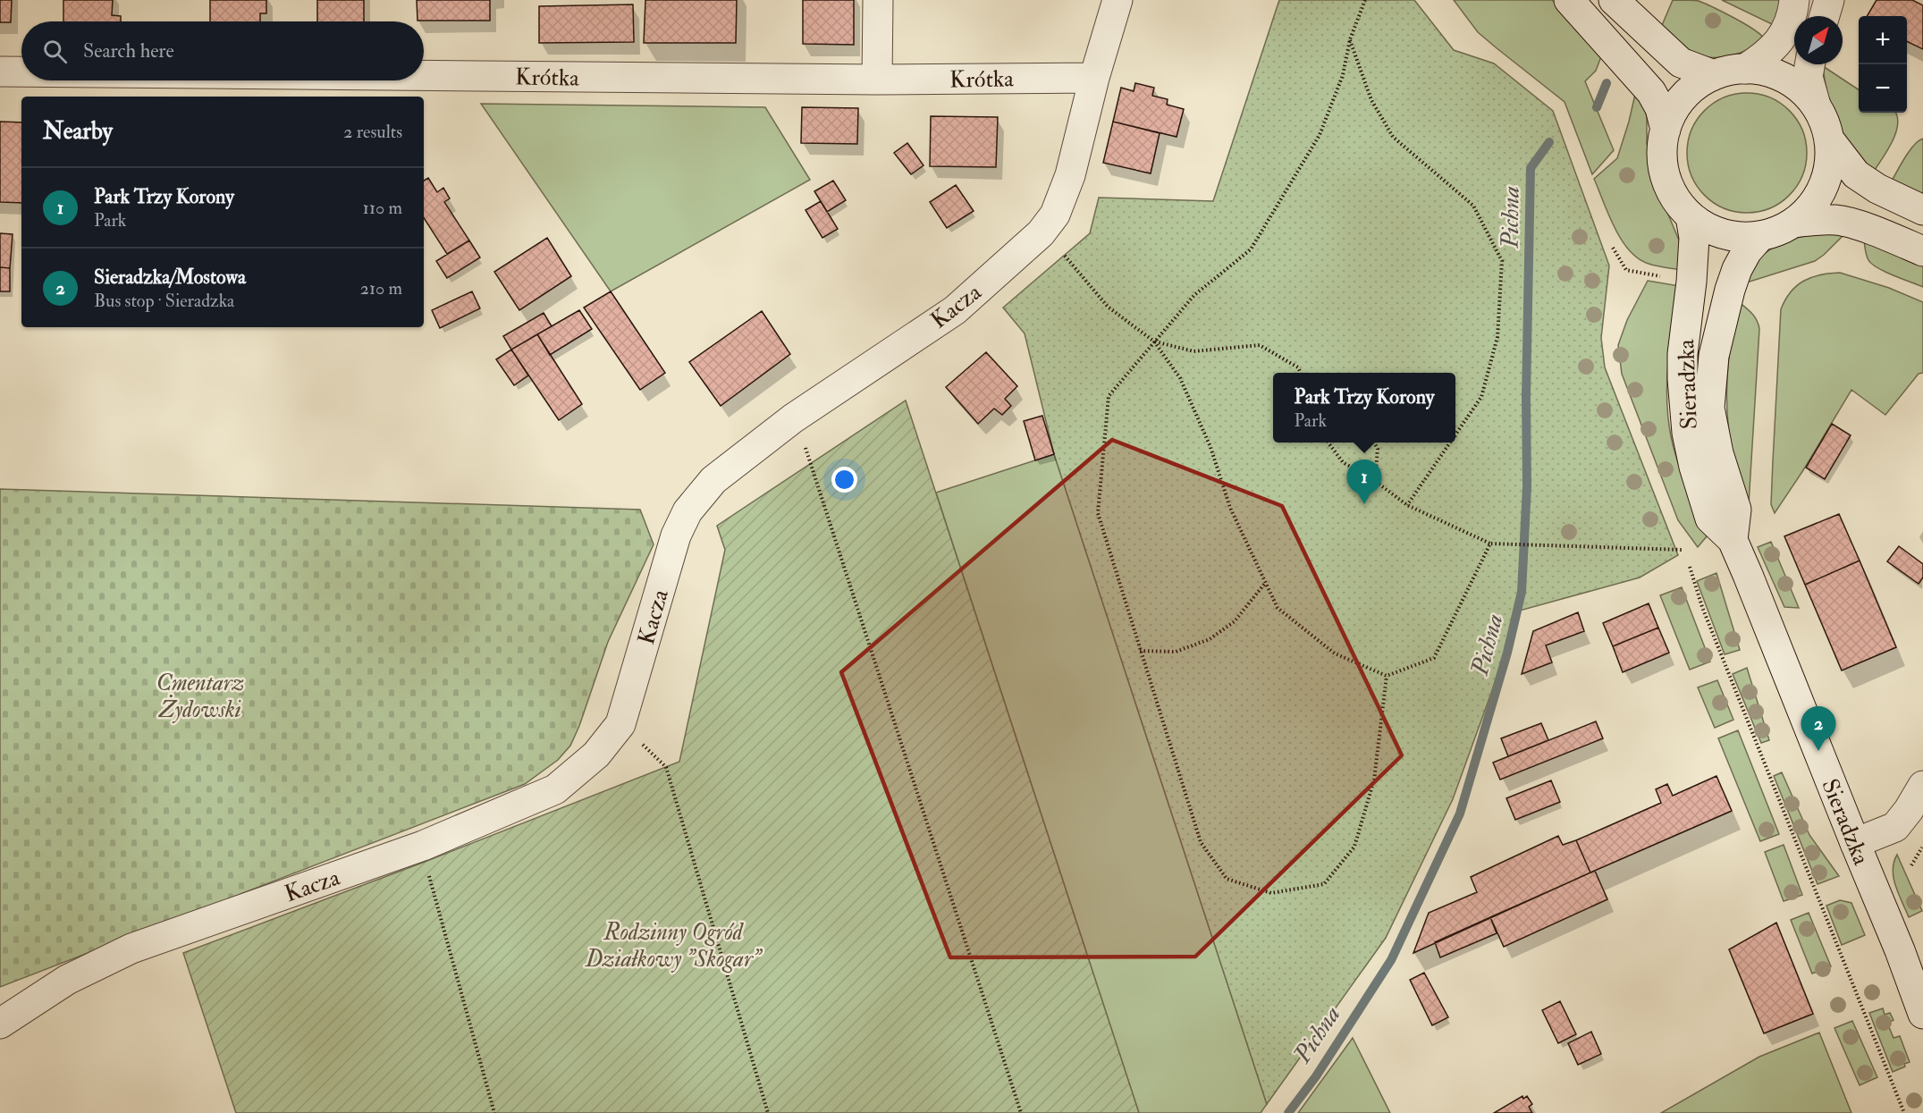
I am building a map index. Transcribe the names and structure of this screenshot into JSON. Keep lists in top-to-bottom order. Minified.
{"streets":{"street":["Krótka","Kacza","Sieradzka"]},"crossings":[["Krótka","Kacza"]],"water":["Pichna"],"parks":["Cmentarz Żydowski","Rodzinny Ogród Działkowy \"Skogar\""],"north":"top right","page":{"map_buttons":["+","−"],"search":"Search here","heading":["Nearby","2 results"],"list":[{"mark":"1","name":"Park Trzy Korony","note":"Park","value":"110 m"},{"mark":"2","name":"Sieradzka/Mostowa","note":"Bus stop · Sieradzka","value":"210 m"}],"popup":["Park Trzy Korony","Park"],"pins":["1","2"]}}
